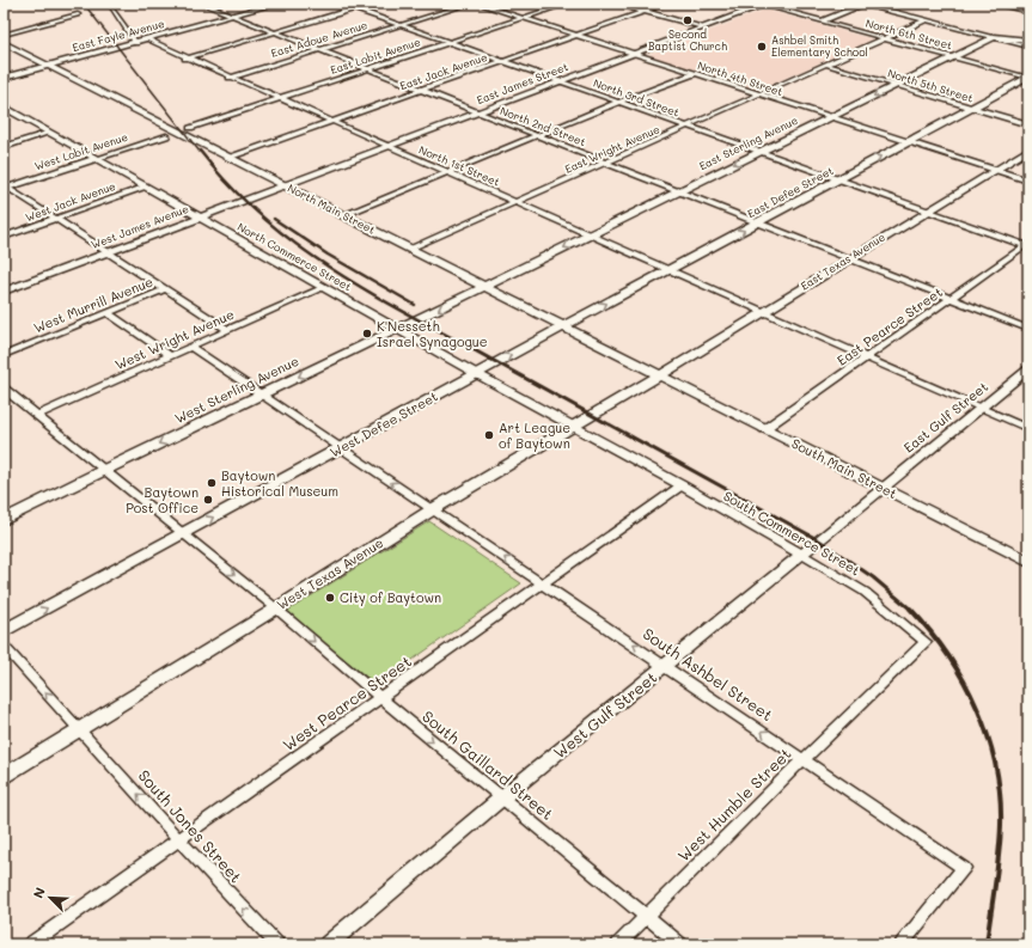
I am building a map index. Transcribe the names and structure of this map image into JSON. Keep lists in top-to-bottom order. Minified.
{"streets":{"main road":["East Sterling Avenue","East Defee Street","North Main Street","East Texas Avenue","West Sterling Avenue","West Defee Street","South Main Street","West Texas Avenue"],"street":["North 6th Street","East Fayle Avenue","East Adoue Avenue","East Lobit Avenue","East Jack Avenue","North 4th Street","East James Street","North 5th Street","North 3rd Street","North 2nd Street","East Wright Avenue","West Lobit Avenue","North 1st Street","West Jack Avenue","West James Avenue","North Commerce Street","West Murrill Avenue","East Pearce Street","West Wright Avenue","East Gulf Street","South Commerce Street","South Ashbel Street","West Pearce Street","West Gulf Street","South Gaillard Street","West Humble Street","South Jones Street"]},"crossings":[["North 6th Street","East James Street"],["North 6th Street","East Sterling Avenue"],["North 6th Street","East Wright Avenue"],["North 6th Street","East Defee Street"],["East Fayle Avenue","North 2nd Street"],["East Fayle Avenue","North 1st Street"],["East Fayle Avenue","North Main Street"],["East Adoue Avenue","North 3rd Street"],["East Adoue Avenue","North 2nd Street"],["East Adoue Avenue","North 1st Street"],["East Lobit Avenue","North 4th Street"],["East Lobit Avenue","North 3rd Street"],["East Lobit Avenue","North 2nd Street"],["East Lobit Avenue","North 1st Street"],["East Jack Avenue","North 4th Street"],["East Jack Avenue","North 3rd Street"],["East Jack Avenue","North 2nd Street"],["East Jack Avenue","North 1st Street"],["East Jack Avenue","North Main Street"],["North 4th Street","East James Street"],["North 4th Street","East Sterling Avenue"],["North 4th Street","East Wright Avenue"],["North 4th Street","East Defee Street"],["North 4th Street","East Texas Avenue"],["East James Street","North 3rd Street"],["East James Street","North 2nd Street"],["East James Street","North 1st Street"],["East James Street","North Main Street"],["East James Street","West James Avenue"],["North 5th Street","East Sterling Avenue"],["North 5th Street","East Wright Avenue"],["North 5th Street","East Defee Street"],["North 3rd Street","East Sterling Avenue"],["North 3rd Street","East Wright Avenue"],["North 3rd Street","East Defee Street"],["North 3rd Street","East Texas Avenue"],["North 3rd Street","East Pearce Street"],["North 2nd Street","East Sterling Avenue"],["North 2nd Street","East Wright Avenue"],["North 2nd Street","East Defee Street"],["North 2nd Street","East Texas Avenue"],["North 2nd Street","East Pearce Street"],["East Sterling Avenue","North 1st Street"],["East Sterling Avenue","North Main Street"],["East Sterling Avenue","West Sterling Avenue"],["East Wright Avenue","North 1st Street"],["East Wright Avenue","North Main Street"],["West Lobit Avenue","North Commerce Street"],["North 1st Street","East Defee Street"],["North 1st Street","East Texas Avenue"],["North 1st Street","East Pearce Street"],["North 1st Street","East Gulf Street"],["East Defee Street","North Main Street"],["East Defee Street","West Defee Street"],["West Jack Avenue","North Commerce Street"],["North Main Street","West James Avenue"],["North Main Street","East Texas Avenue"],["North Main Street","West Sterling Avenue"],["North Main Street","West Defee Street"],["North Main Street","South Main Street"],["North Main Street","West Texas Avenue"],["West James Avenue","North Commerce Street"],["North Commerce Street","West Wright Avenue"],["North Commerce Street","West Sterling Avenue"],["North Commerce Street","West Defee Street"],["North Commerce Street","South Commerce Street"],["North Commerce Street","West Texas Avenue"],["East Texas Avenue","South Main Street"],["East Texas Avenue","West Texas Avenue"],["East Pearce Street","South Main Street"],["West Wright Avenue","South Ashbel Street"],["West Wright Avenue","South Gaillard Street"],["West Sterling Avenue","South Ashbel Street"],["West Sterling Avenue","South Gaillard Street"],["East Gulf Street","South Main Street"],["East Gulf Street","West Gulf Street"],["West Defee Street","South Ashbel Street"],["West Defee Street","South Gaillard Street"],["South Main Street","West Texas Avenue"],["South Main Street","West Gulf Street"],["South Commerce Street","West Texas Avenue"],["South Commerce Street","West Pearce Street"],["South Commerce Street","West Gulf Street"],["South Commerce Street","West Humble Street"],["West Texas Avenue","South Ashbel Street"],["West Texas Avenue","South Gaillard Street"],["West Texas Avenue","South Jones Street"],["South Ashbel Street","West Pearce Street"],["South Ashbel Street","West Gulf Street"],["South Ashbel Street","West Humble Street"],["West Pearce Street","South Gaillard Street"],["West Pearce Street","South Jones Street"],["West Gulf Street","South Gaillard Street"],["South Gaillard Street","West Humble Street"]],"one_way":["East Sterling Avenue","East Defee Street","West Sterling Avenue","West Defee Street","South Ashbel Street","South Gaillard Street","South Jones Street"],"places":["Second Baptist Church","Ashbel Smith Elementary School","K'Nesseth Israel Synagogue","Art League of Baytown","Baytown Historical Museum","Baytown Post Office","City of Baytown"],"north":"top left"}
